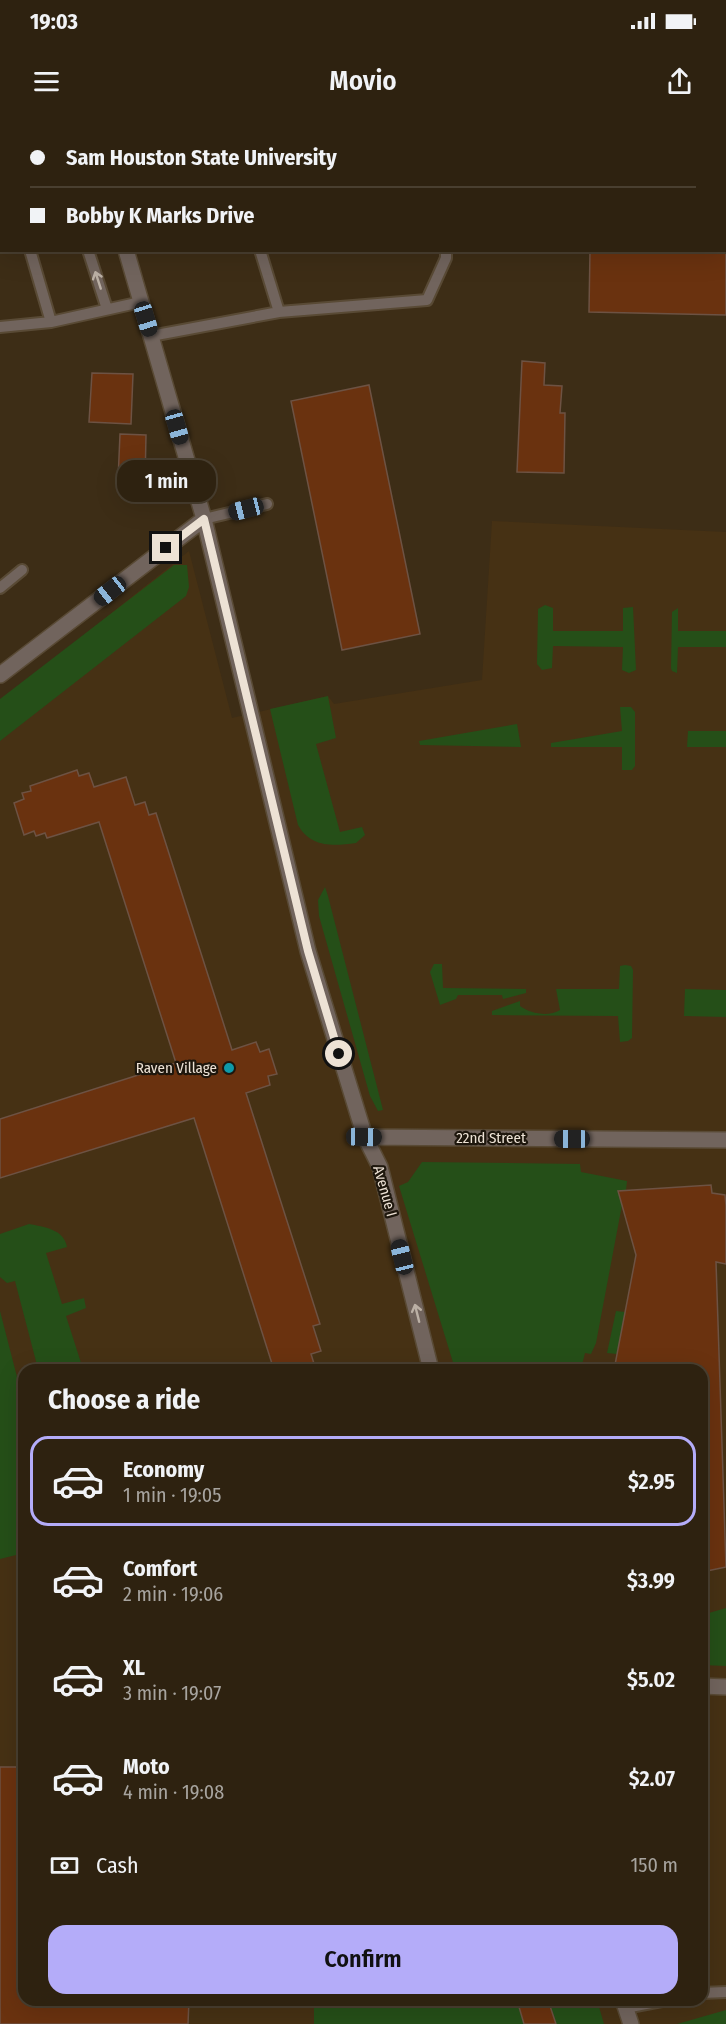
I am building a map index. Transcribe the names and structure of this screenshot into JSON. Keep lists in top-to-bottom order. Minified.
{"streets":{"street":["22nd Street","Avenue I"]},"crossings":[["22nd Street","Avenue I"]],"places":["Raven Village"],"page":{"status":"19:03","header":"Movio","banner":["Sam Houston State University","Bobby K Marks Drive"],"bubble":"1 min","heading":"Choose a ride","list":[{"name":"Economy","note":"1 min · 19:05","value":"$2.95"},{"name":"Comfort","note":"2 min · 19:06","value":"$3.99"},{"name":"XL","note":"3 min · 19:07","value":"$5.02"},{"name":"Moto","note":"4 min · 19:08","value":"$2.07"}],"pay":["Cash","150 m"],"buttons":"Confirm"}}
